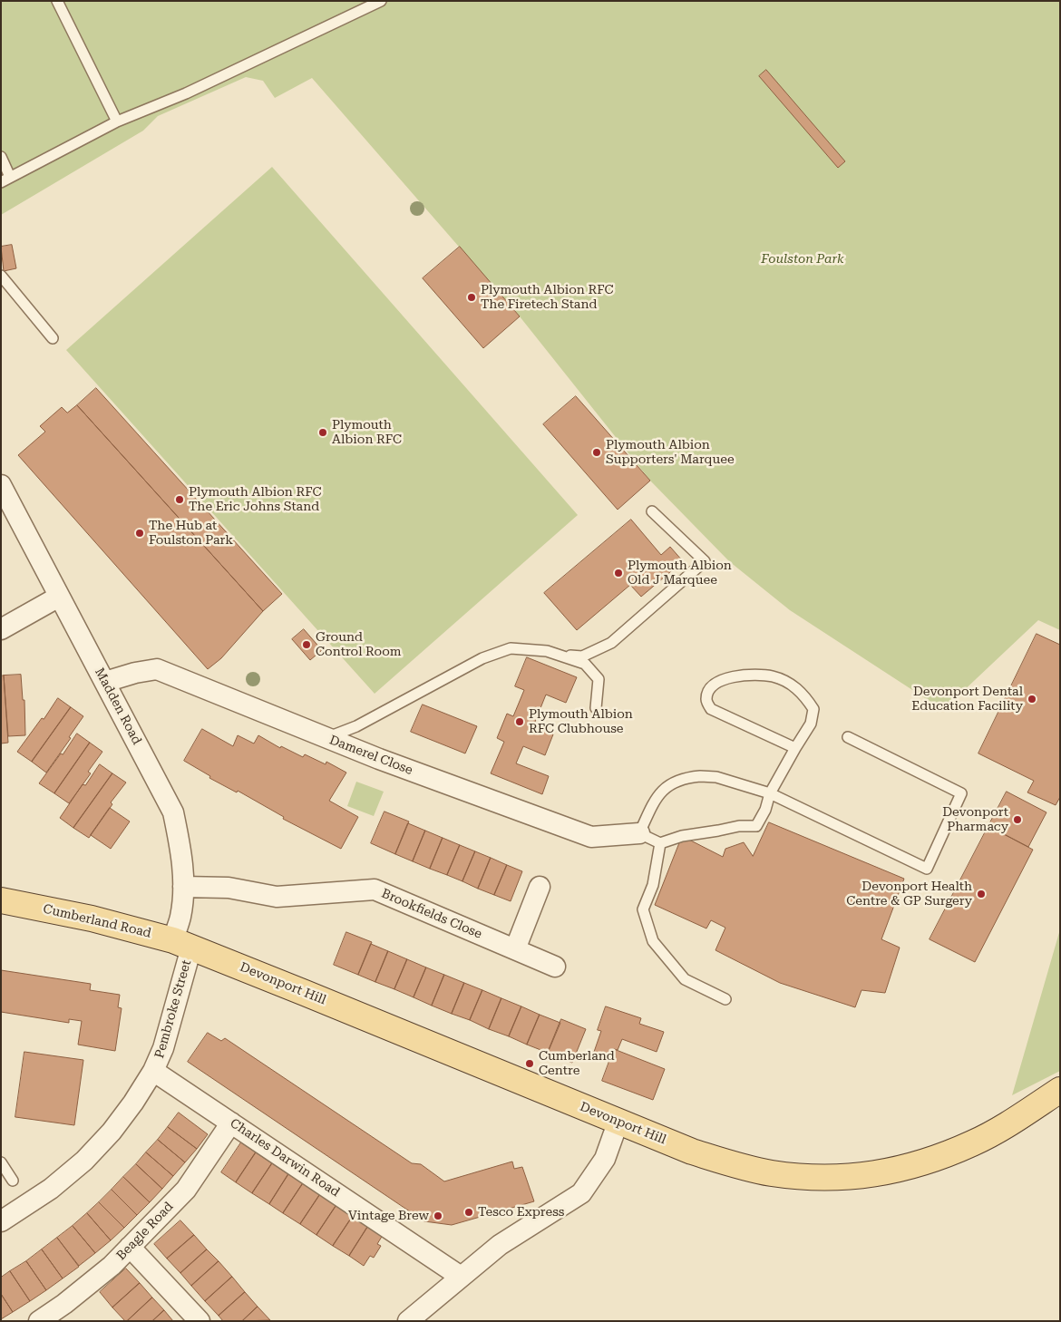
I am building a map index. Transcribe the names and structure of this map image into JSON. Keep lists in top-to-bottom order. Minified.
{"streets":{"main road":["Cumberland Road","Devonport Hill"],"street":["Madden Road","Damerel Close","Brookfields Close","Pembroke Street","Charles Darwin Road","Beagle Road"]},"crossings":[["Madden Road","Damerel Close"],["Madden Road","Brookfields Close"],["Madden Road","Cumberland Road"],["Madden Road","Devonport Hill"],["Madden Road","Pembroke Street"],["Cumberland Road","Devonport Hill"],["Cumberland Road","Pembroke Street"],["Devonport Hill","Pembroke Street"],["Pembroke Street","Charles Darwin Road"],["Charles Darwin Road","Beagle Road"]],"parks":["Foulston Park"],"places":["Plymouth Albion RFC The Firetech Stand","Plymouth Albion RFC","Plymouth Albion Supporters' Marquee","Plymouth Albion RFC The Eric Johns Stand","The Hub at Foulston Park","Plymouth Albion Old J Marquee","Ground Control Room","Devonport Dental Education Facility","Plymouth Albion RFC Clubhouse","Devonport Pharmacy","Devonport Health Centre & GP Surgery","Cumberland Centre","Tesco Express","Vintage Brew"]}
